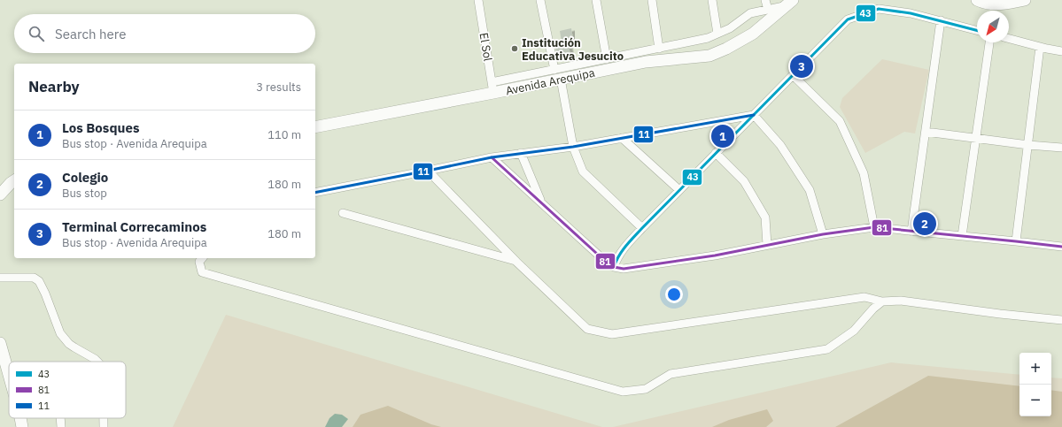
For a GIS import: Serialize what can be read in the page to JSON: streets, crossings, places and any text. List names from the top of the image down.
{
  "streets": {
    "street": ["El Sol", "Avenida Arequipa"]
  },
  "crossings": [
    ["El Sol", "Avenida Arequipa"]
  ],
  "places": ["Institución Educativa Jesucito"],
  "lines": ["transit line 43", "transit line 11", "transit line 81"],
  "legend": ["43", "81", "11"],
  "north": "bottom left",
  "page": {
    "search": "Search here",
    "pins": ["3", "1", "2"],
    "heading": ["Nearby", "3 results"],
    "list": [
      {
        "mark": "1",
        "name": "Los Bosques",
        "note": "Bus stop · Avenida Arequipa",
        "value": "110 m"
      },
      {
        "mark": "2",
        "name": "Colegio",
        "note": "Bus stop",
        "value": "180 m"
      },
      {
        "mark": "3",
        "name": "Terminal Correcaminos",
        "note": "Bus stop · Avenida Arequipa",
        "value": "180 m"
      }
    ],
    "map_buttons": ["+", "−"]
  }
}
